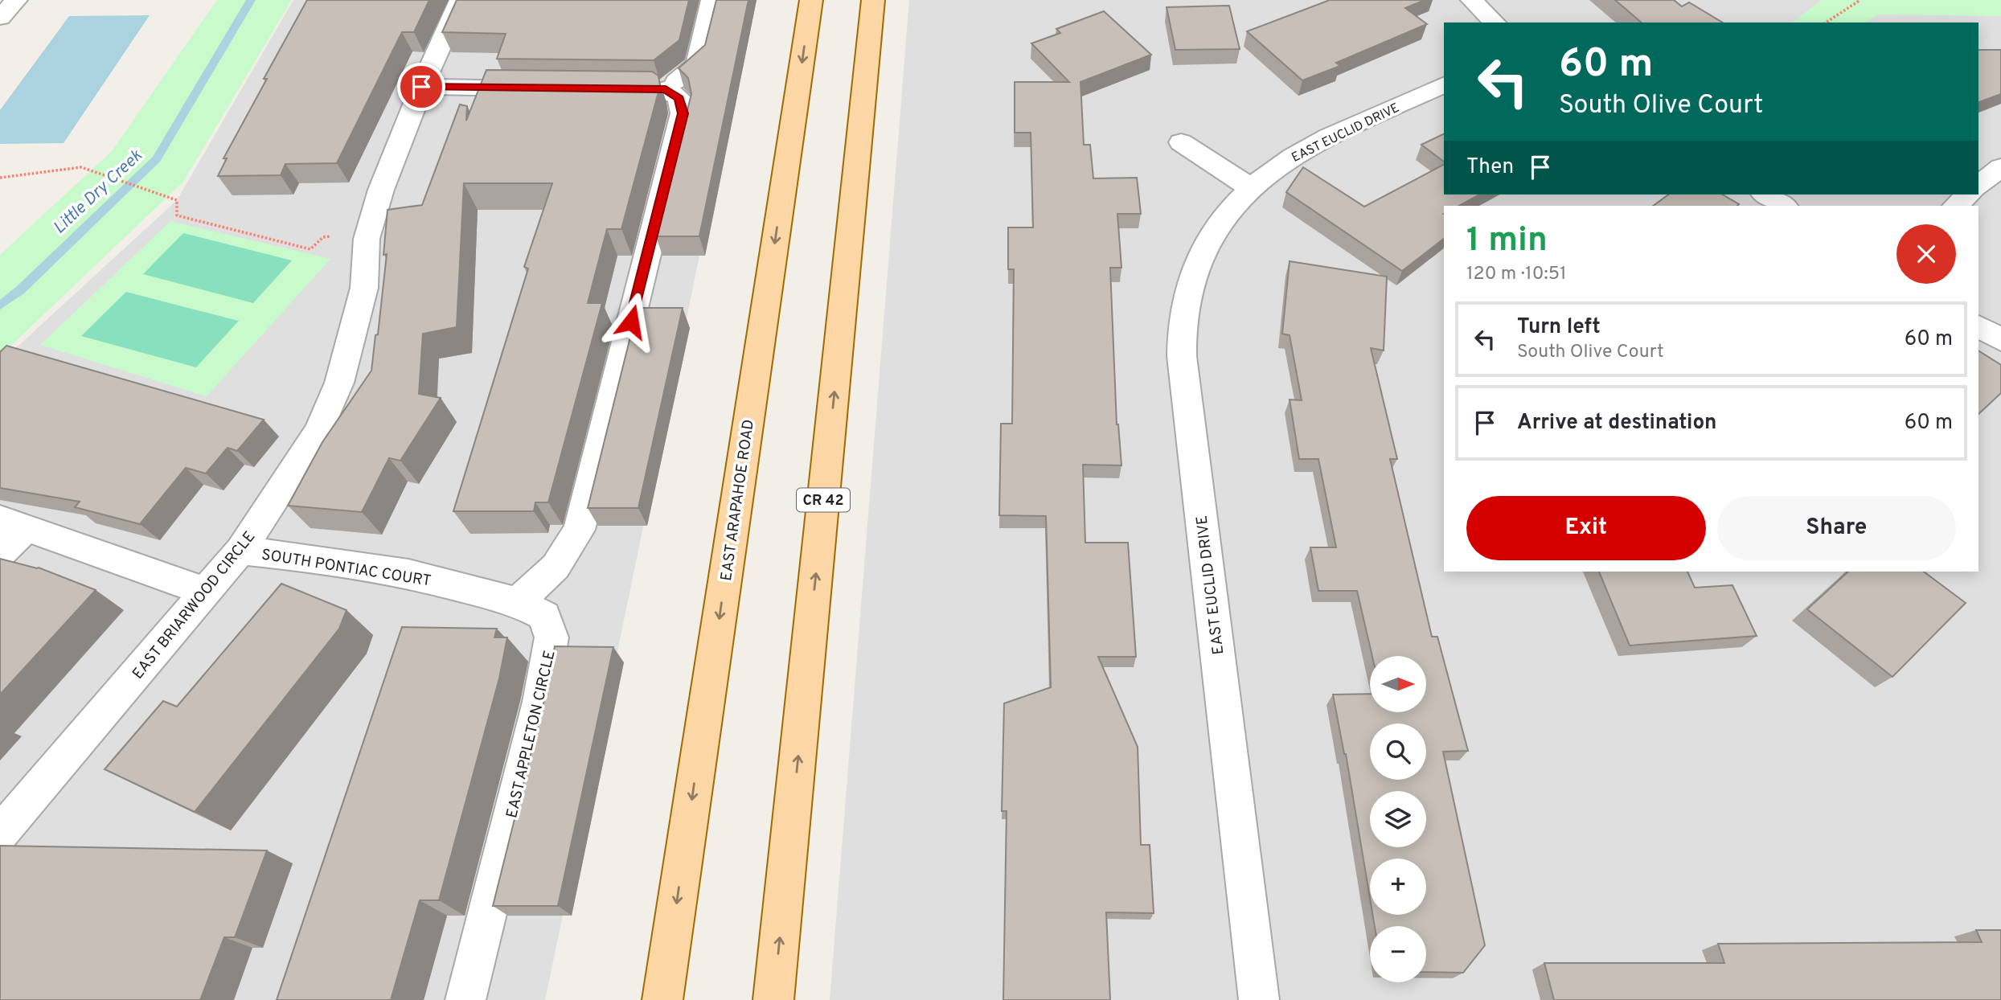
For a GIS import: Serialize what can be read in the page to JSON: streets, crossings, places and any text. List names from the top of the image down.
{
  "streets": {
    "main road": ["EAST ARAPAHOE ROAD", "CR 42"],
    "street": [
      "EAST EUCLID DRIVE",
      "SOUTH PONTIAC COURT",
      "EAST BRIARWOOD CIRCLE",
      "EAST APPLETON CIRCLE"
    ]
  },
  "crossings": [
    ["SOUTH PONTIAC COURT", "EAST BRIARWOOD CIRCLE"],
    ["SOUTH PONTIAC COURT", "EAST APPLETON CIRCLE"]
  ],
  "water": ["Little Dry Creek"],
  "north": "right",
  "page": {
    "turn": ["60 m", "South Olive Court"],
    "then": "Then",
    "heading": ["1 min", "120 m · 10:51"],
    "list": [
      {
        "name": "Turn left",
        "note": "South Olive Court",
        "value": "60 m"
      },
      {
        "name": "Arrive at destination",
        "value": "60 m"
      }
    ],
    "buttons": ["Exit", "Share"],
    "map_buttons": ["+", "−"]
  }
}
